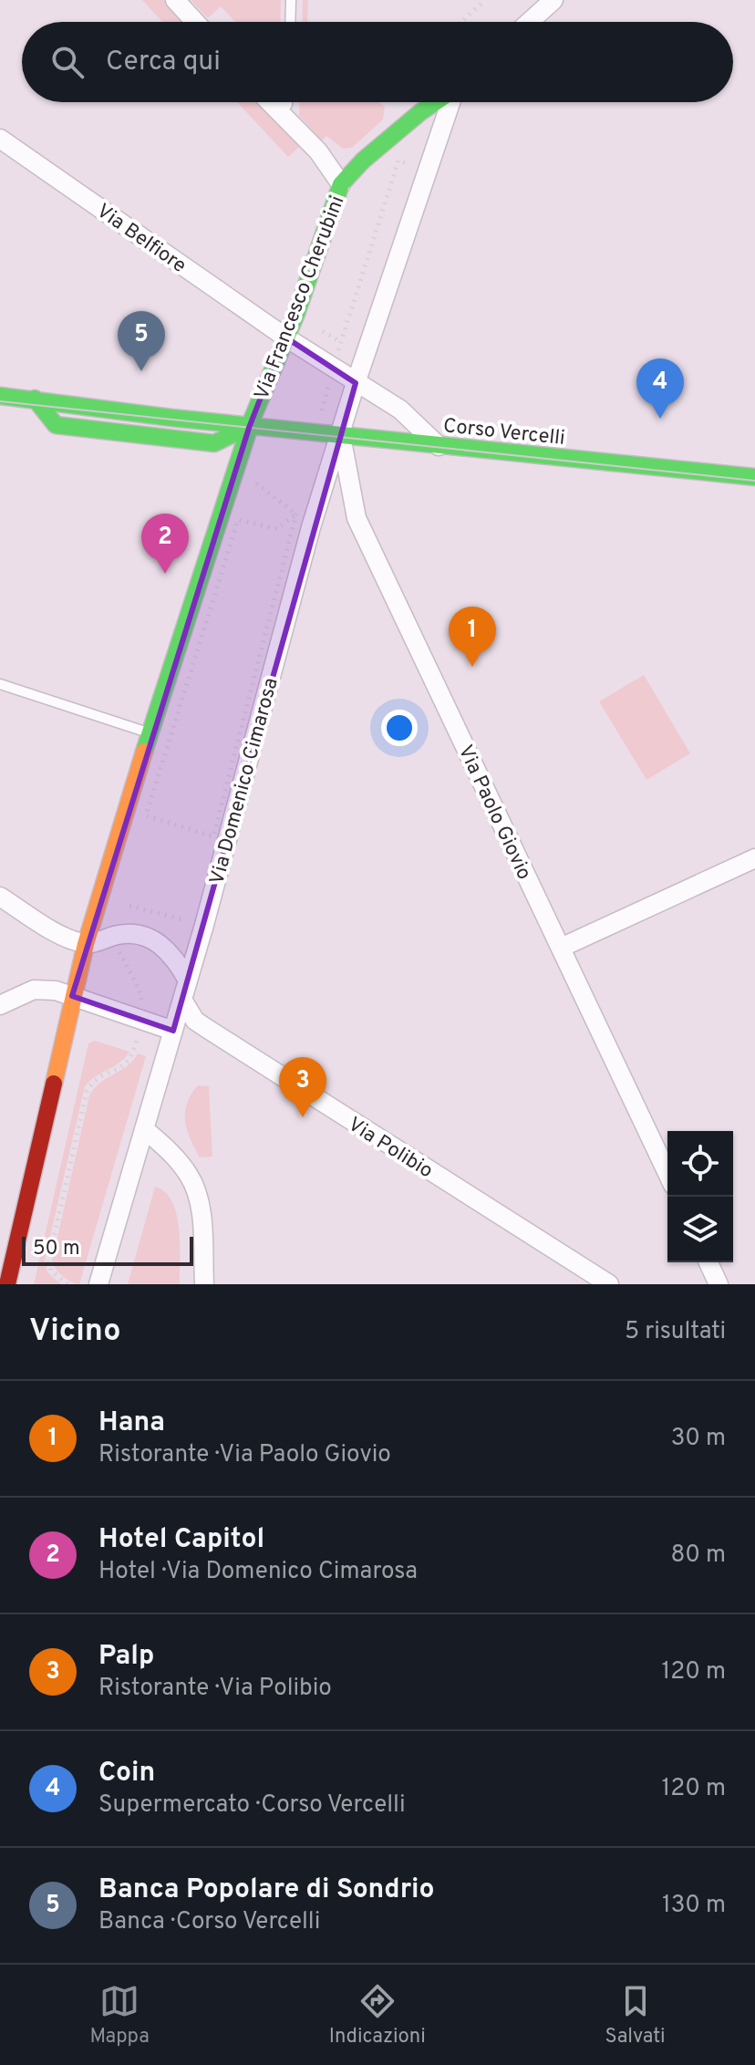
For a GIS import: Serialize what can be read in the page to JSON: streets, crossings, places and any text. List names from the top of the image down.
{
  "streets": {
    "street": [
      "Via Belfiore",
      "Via Francesco Cherubini",
      "Corso Vercelli",
      "Via Domenico Cimarosa",
      "Via Paolo Giovio",
      "Via Polibio"
    ]
  },
  "crossings": [
    ["Via Belfiore", "Via Francesco Cherubini"],
    ["Via Belfiore", "Corso Vercelli"],
    ["Via Francesco Cherubini", "Corso Vercelli"],
    ["Via Francesco Cherubini", "Via Domenico Cimarosa"],
    ["Via Francesco Cherubini", "Via Paolo Giovio"],
    ["Corso Vercelli", "Via Domenico Cimarosa"],
    ["Corso Vercelli", "Via Paolo Giovio"],
    ["Via Domenico Cimarosa", "Via Paolo Giovio"],
    ["Via Domenico Cimarosa", "Via Polibio"]
  ],
  "scale_bar": "50 m",
  "page": {
    "search": "Cerca qui",
    "pins": [
      "5",
      "4",
      "2",
      "1",
      "3"
    ],
    "scale": "50 m",
    "heading": ["Vicino", "5 risultati"],
    "list": [
      {
        "mark": "1",
        "name": "Hana",
        "note": "Ristorante · Via Paolo Giovio",
        "value": "30 m"
      },
      {
        "mark": "2",
        "name": "Hotel Capitol",
        "note": "Hotel · Via Domenico Cimarosa",
        "value": "80 m"
      },
      {
        "mark": "3",
        "name": "Palp",
        "note": "Ristorante · Via Polibio",
        "value": "120 m"
      },
      {
        "mark": "4",
        "name": "Coin",
        "note": "Supermercato · Corso Vercelli",
        "value": "120 m"
      },
      {
        "mark": "5",
        "name": "Banca Popolare di Sondrio",
        "note": "Banca · Corso Vercelli",
        "value": "130 m"
      }
    ],
    "nav": ["Mappa", "Indicazioni", "Salvati"]
  }
}
